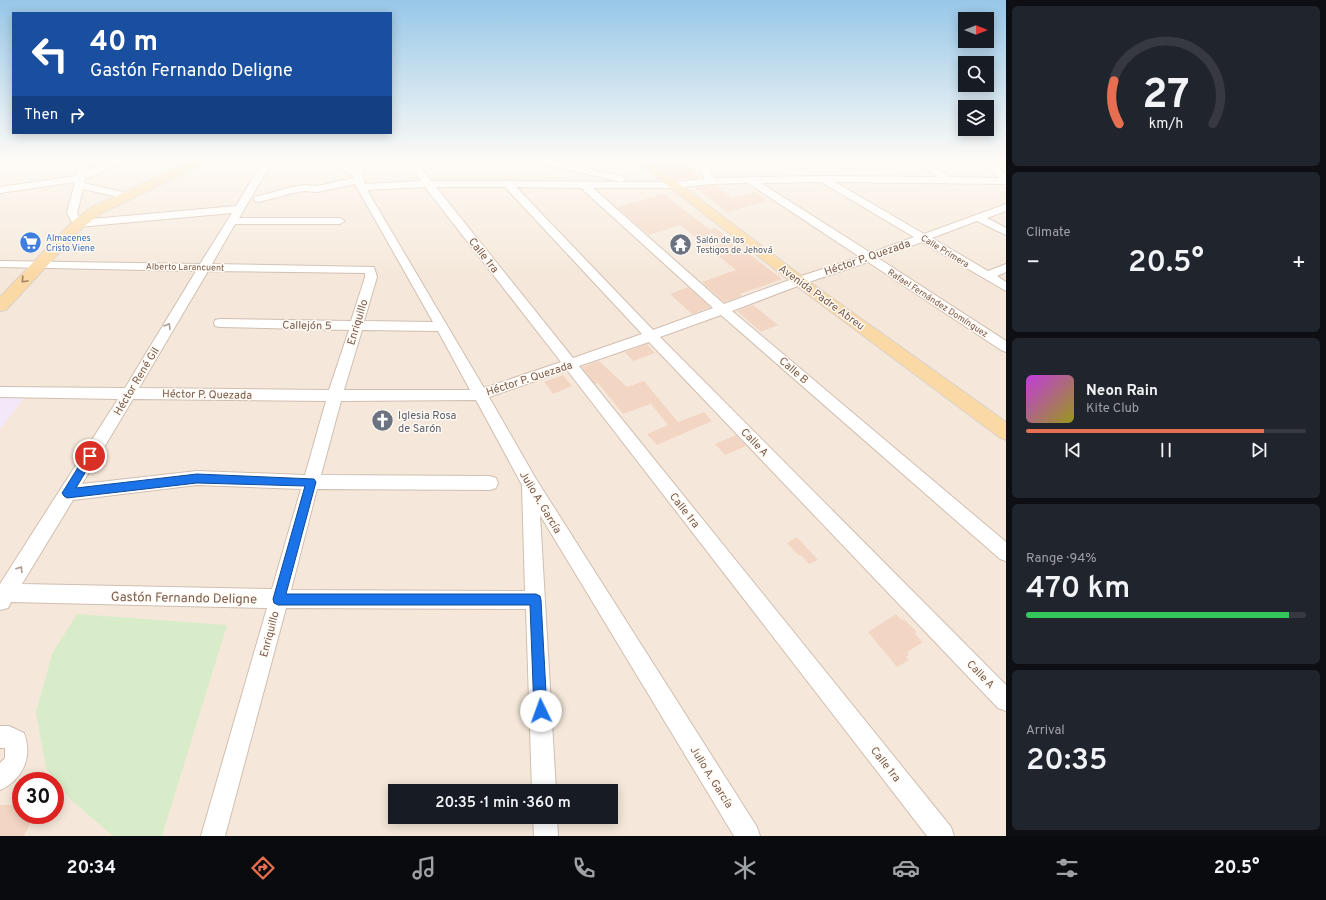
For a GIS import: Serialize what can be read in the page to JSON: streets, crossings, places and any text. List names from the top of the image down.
{
  "streets": {
    "main road": ["Avenida Padre Abreu"],
    "street": [
      "Calle Primera",
      "Calle 1ra",
      "Héctor P. Quezada",
      "Alberto Larancuent",
      "Rafael Fernández Domínguez",
      "Enriquillo",
      "Callejón 5",
      "Calle B",
      "Héctor René Gil",
      "Calle A",
      "Julio A. García",
      "Gastón Fernando Deligne"
    ]
  },
  "crossings": [
    ["Calle Primera", "Héctor P. Quezada"],
    ["Calle 1ra", "Héctor P. Quezada"],
    ["Héctor P. Quezada", "Avenida Padre Abreu"],
    ["Héctor P. Quezada", "Rafael Fernández Domínguez"],
    ["Héctor P. Quezada", "Enriquillo"],
    ["Héctor P. Quezada", "Calle B"],
    ["Héctor P. Quezada", "Héctor René Gil"],
    ["Héctor P. Quezada", "Calle A"],
    ["Héctor P. Quezada", "Julio A. García"],
    ["Alberto Larancuent", "Enriquillo"],
    ["Alberto Larancuent", "Héctor René Gil"],
    ["Enriquillo", "Callejón 5"],
    ["Enriquillo", "Gastón Fernando Deligne"],
    ["Callejón 5", "Julio A. García"],
    ["Héctor René Gil", "Gastón Fernando Deligne"]
  ],
  "one_way": ["Héctor René Gil"],
  "places": {
    "supermarket": ["Almacenes Cristo Viene"],
    "temple": ["Salón de los Testigos de Jehová"],
    "church": ["Iglesia Rosa de Sarón"]
  },
  "north": "right",
  "page": {
    "turn": ["40 m", "Gastón Fernando Deligne"],
    "then": "Then",
    "tile": [
      "Climate",
      ["Range · 94%", "470 km"],
      ["Arrival", "20:35"]
    ],
    "heat": ["−", "20.5°", "+"],
    "song": ["Neon Rain", "Kite Club"],
    "limit": "30",
    "trip": "20:35 · 1 min · 360 m",
    "tabs": ["20:34", "20.5°"],
    "gauge": ["27", "km/h"]
  }
}
